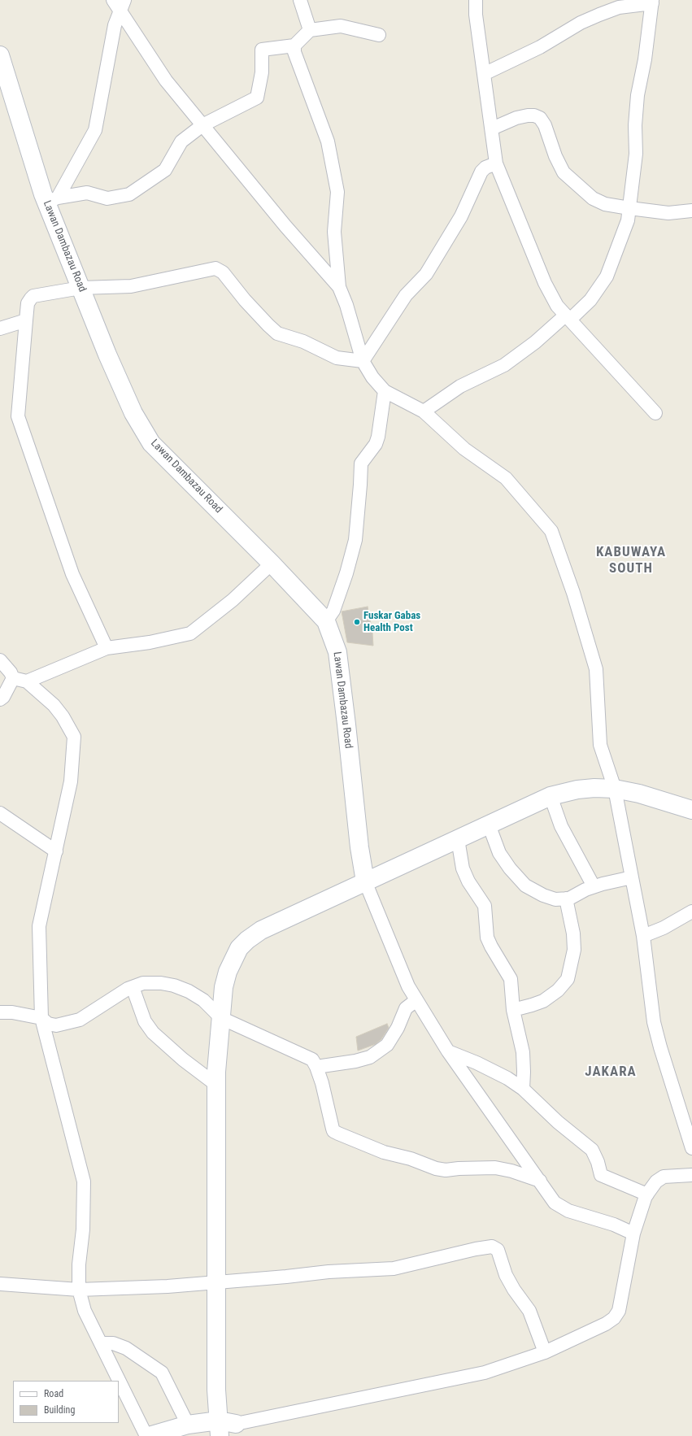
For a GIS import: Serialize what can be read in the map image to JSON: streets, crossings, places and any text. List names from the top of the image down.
{
  "streets": {
    "main road": ["Lawan Dambazau Road"]
  },
  "districts": ["KABUWAYA SOUTH", "JAKARA"],
  "places": ["Fuskar Gabas Health Post"],
  "legend": ["Road", "Building"]
}
